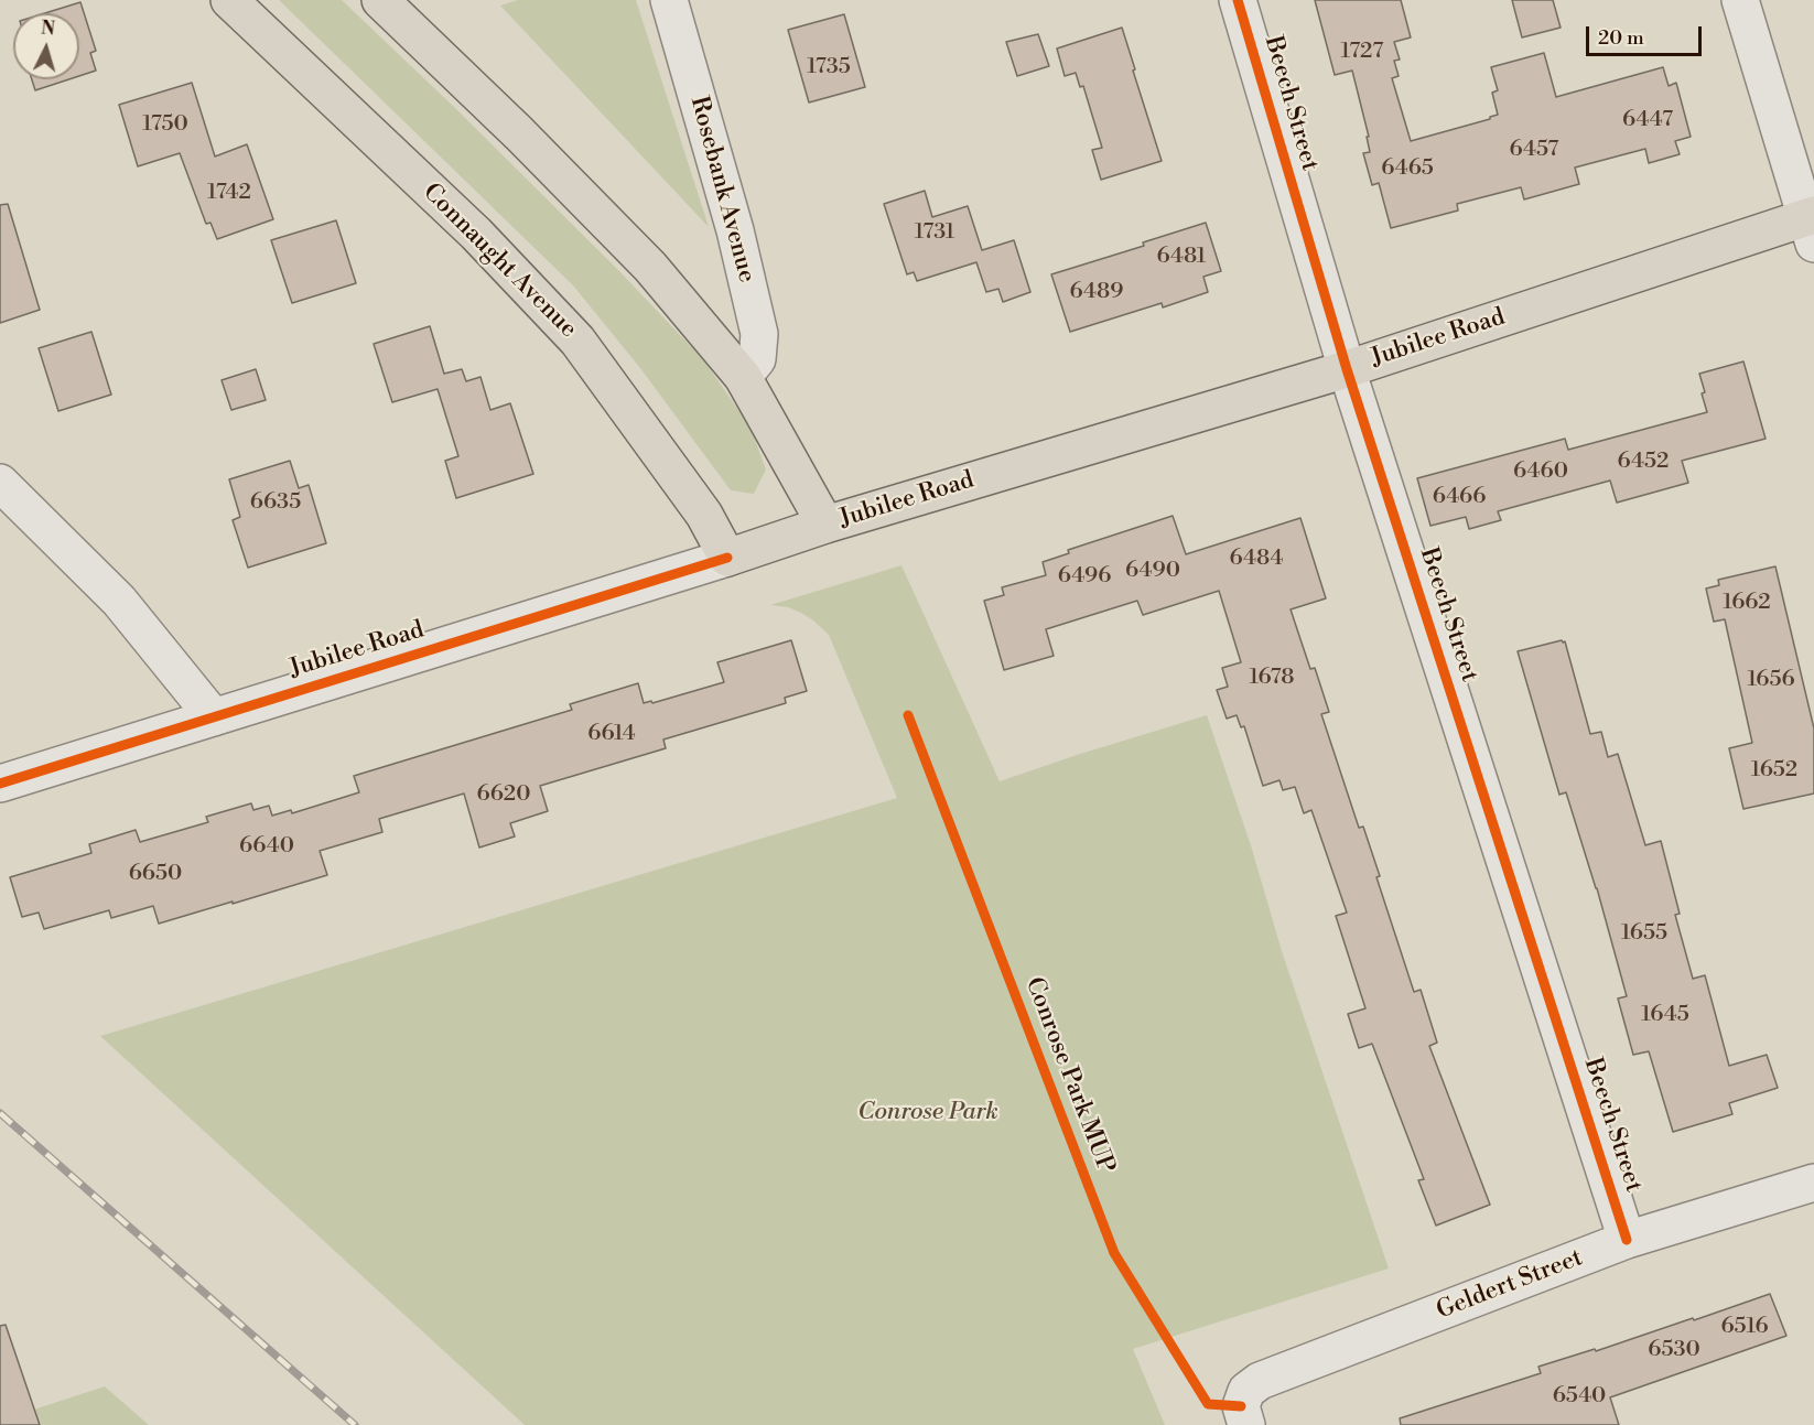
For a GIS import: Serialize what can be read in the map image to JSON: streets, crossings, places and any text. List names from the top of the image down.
{
  "streets": {
    "main road": ["Connaught Avenue", "Jubilee Road"],
    "street": ["Beech Street", "Rosebank Avenue", "Geldert Street"],
    "cycle path": ["Conrose Park MUP"]
  },
  "crossings": [
    ["Beech Street", "Jubilee Road"],
    ["Beech Street", "Geldert Street"],
    ["Connaught Avenue", "Jubilee Road"]
  ],
  "parks": ["Conrose Park"],
  "house_numbers": [
    "1727",
    "1735",
    "6447",
    "1750",
    "6457",
    "6465",
    "1742",
    "1731",
    "6481",
    "6489",
    "6452",
    "6460",
    "6466",
    "6635",
    "6484",
    "6490",
    "6496",
    "1662",
    "1678",
    "1656",
    "6614",
    "1652",
    "6620",
    "6640",
    "6650",
    "1655",
    "1645",
    "6516",
    "6530",
    "6540"
  ],
  "scale_bar": "20 m",
  "north": "top"
}
